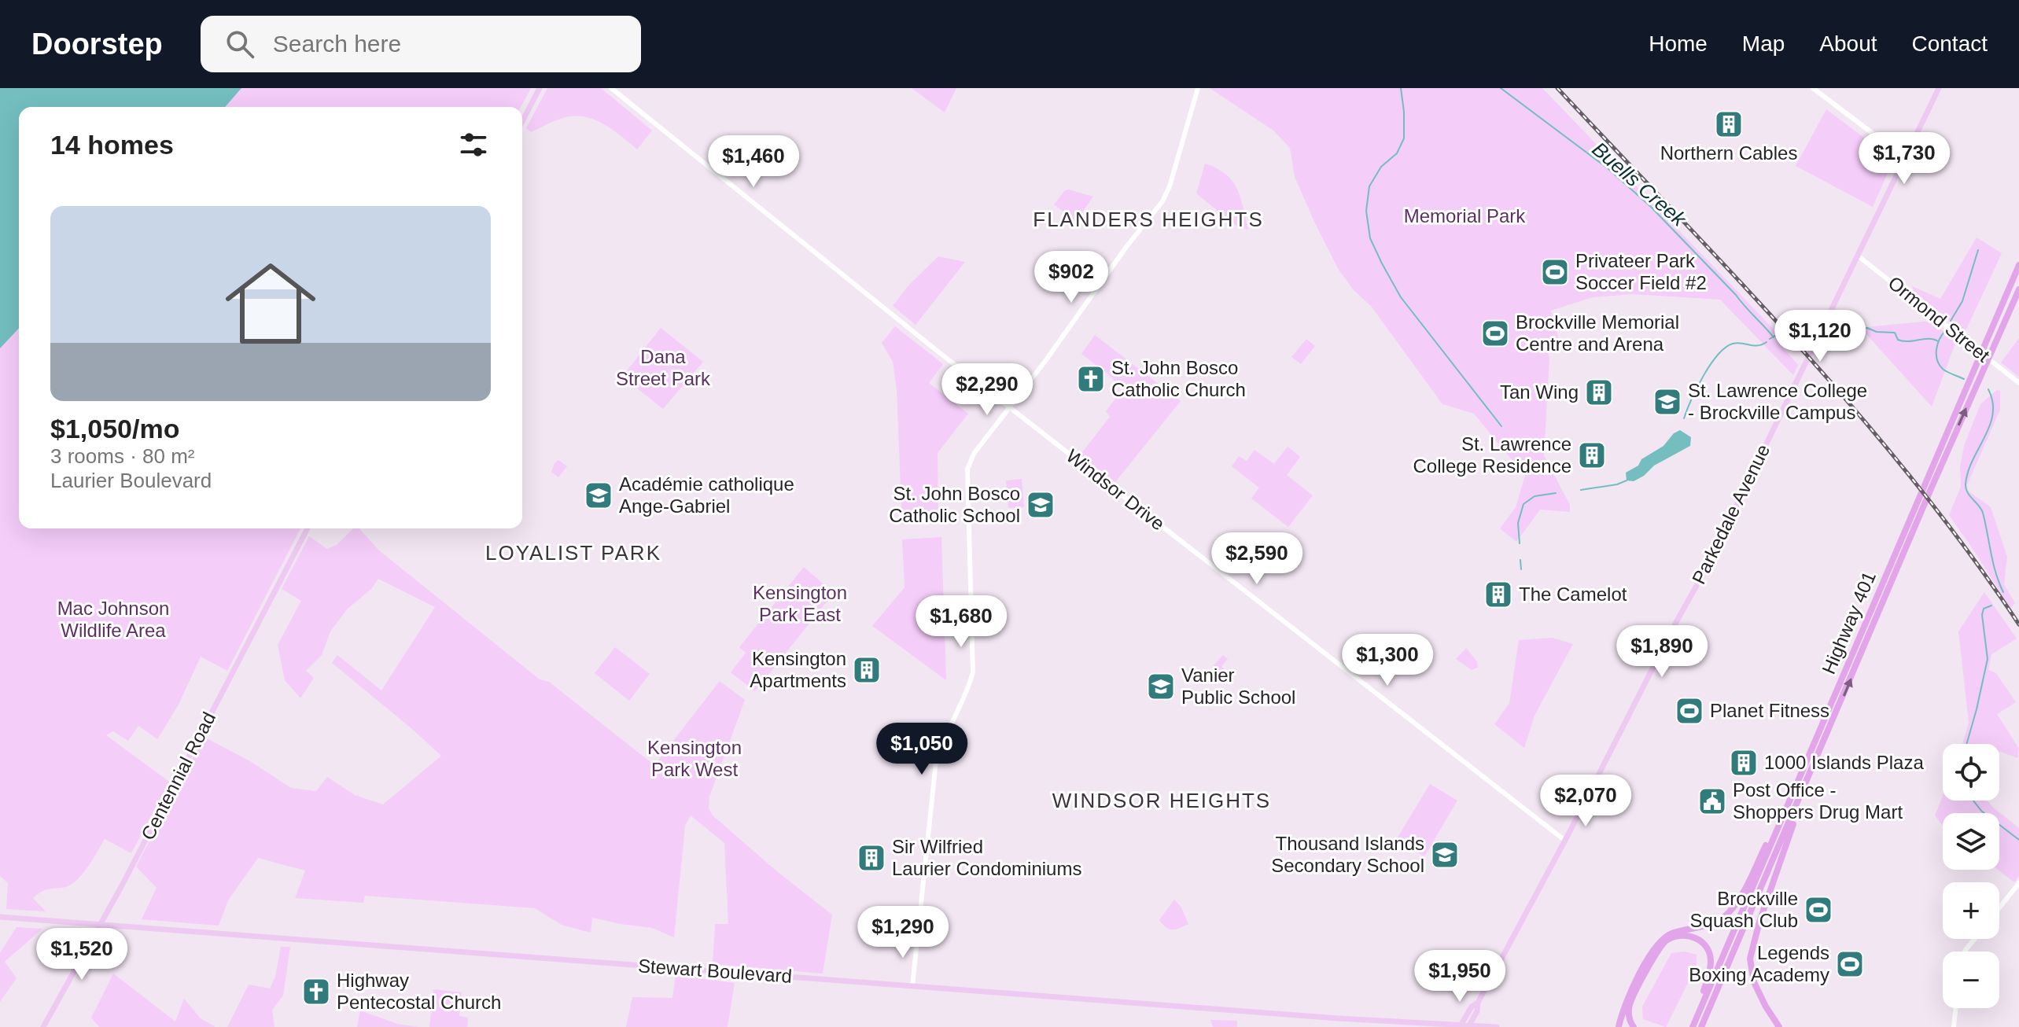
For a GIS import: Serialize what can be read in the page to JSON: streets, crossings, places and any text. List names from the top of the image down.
{
  "streets": {
    "highway": ["Highway 401"],
    "main road": ["Parkedale Avenue", "Centennial Road", "Stewart Boulevard"],
    "street": ["Ormond Street", "Windsor Drive"]
  },
  "crossings": [
    ["Ormond Street", "Parkedale Avenue"],
    ["Windsor Drive", "Parkedale Avenue"],
    ["Parkedale Avenue", "Stewart Boulevard"],
    ["Centennial Road", "Stewart Boulevard"]
  ],
  "districts": ["FLANDERS HEIGHTS", "LOYALIST PARK", "WINDSOR HEIGHTS"],
  "water": ["Buells Creek"],
  "parks": [
    "Memorial Park",
    "Dana Street Park",
    "Kensington Park East",
    "Mac Johnson Wildlife Area",
    "Kensington Park West"
  ],
  "places": {
    "building": [
      "Northern Cables",
      "Tan Wing",
      "St. Lawrence College Residence",
      "The Camelot",
      "Kensington Apartments",
      "1000 Islands Plaza",
      "Sir Wilfried Laurier Condominiums"
    ],
    "sports": [
      "Privateer Park Soccer Field #2",
      "Brockville Memorial Centre and Arena",
      "Planet Fitness",
      "Brockville Squash Club",
      "Legends Boxing Academy"
    ],
    "church": ["St. John Bosco Catholic Church", "Highway Pentecostal Church"],
    "school or university": [
      "St. Lawrence College - Brockville Campus",
      "Académie catholique Ange-Gabriel",
      "St. John Bosco Catholic School",
      "Vanier Public School",
      "Thousand Islands Secondary School"
    ],
    "public building": ["Post Office - Shoppers Drug Mart"]
  },
  "page": {
    "header": "Doorstep",
    "search": "Search here",
    "nav": [
      "Home",
      "Map",
      "About",
      "Contact"
    ],
    "heading": "14 homes",
    "price": [
      "$1,730",
      "$1,460",
      "$902",
      "$1,120",
      "$2,290",
      "$2,590",
      "$1,680",
      "$1,890",
      "$1,300",
      "$1,050",
      "$2,070",
      "$1,290",
      "$1,520",
      "$1,950"
    ],
    "list": [
      {
        "name": "$1,050/mo",
        "note": "3 rooms · 80 m² · Laurier Boulevard"
      }
    ],
    "map_buttons": ["+", "−"]
  }
}
